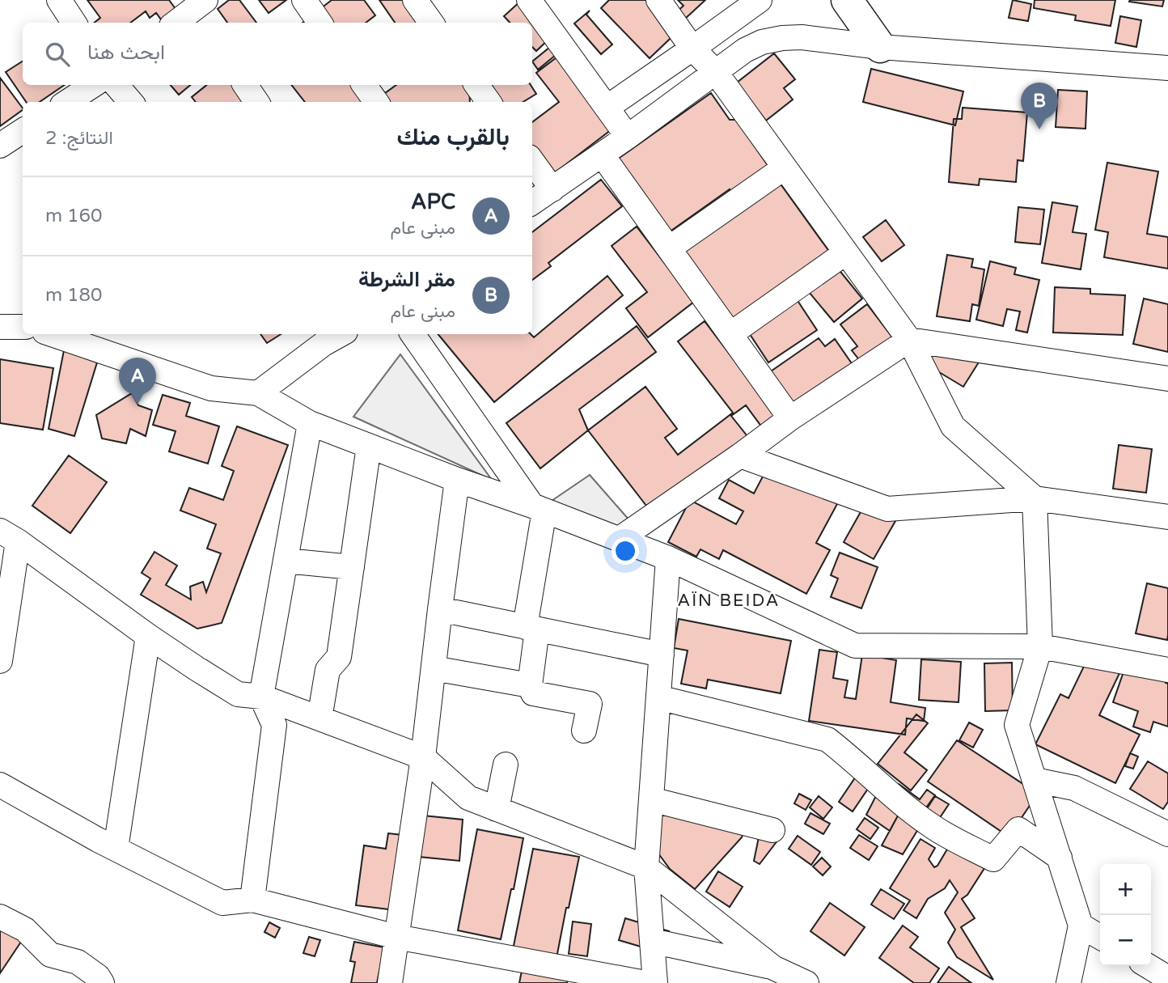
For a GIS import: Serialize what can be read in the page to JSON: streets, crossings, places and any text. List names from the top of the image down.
{
  "districts": ["AÏN BEIDA"],
  "page": {
    "search": "ابحث هنا",
    "pins": ["B", "A"],
    "heading": ["بالقرب منك", "النتائج: 2"],
    "list": [
      {
        "mark": "A",
        "name": "APC",
        "note": "مبنى عام",
        "value": "160 m"
      },
      {
        "mark": "B",
        "name": "مقر الشرطة",
        "note": "مبنى عام",
        "value": "180 m"
      }
    ],
    "map_buttons": ["+", "−"]
  }
}
